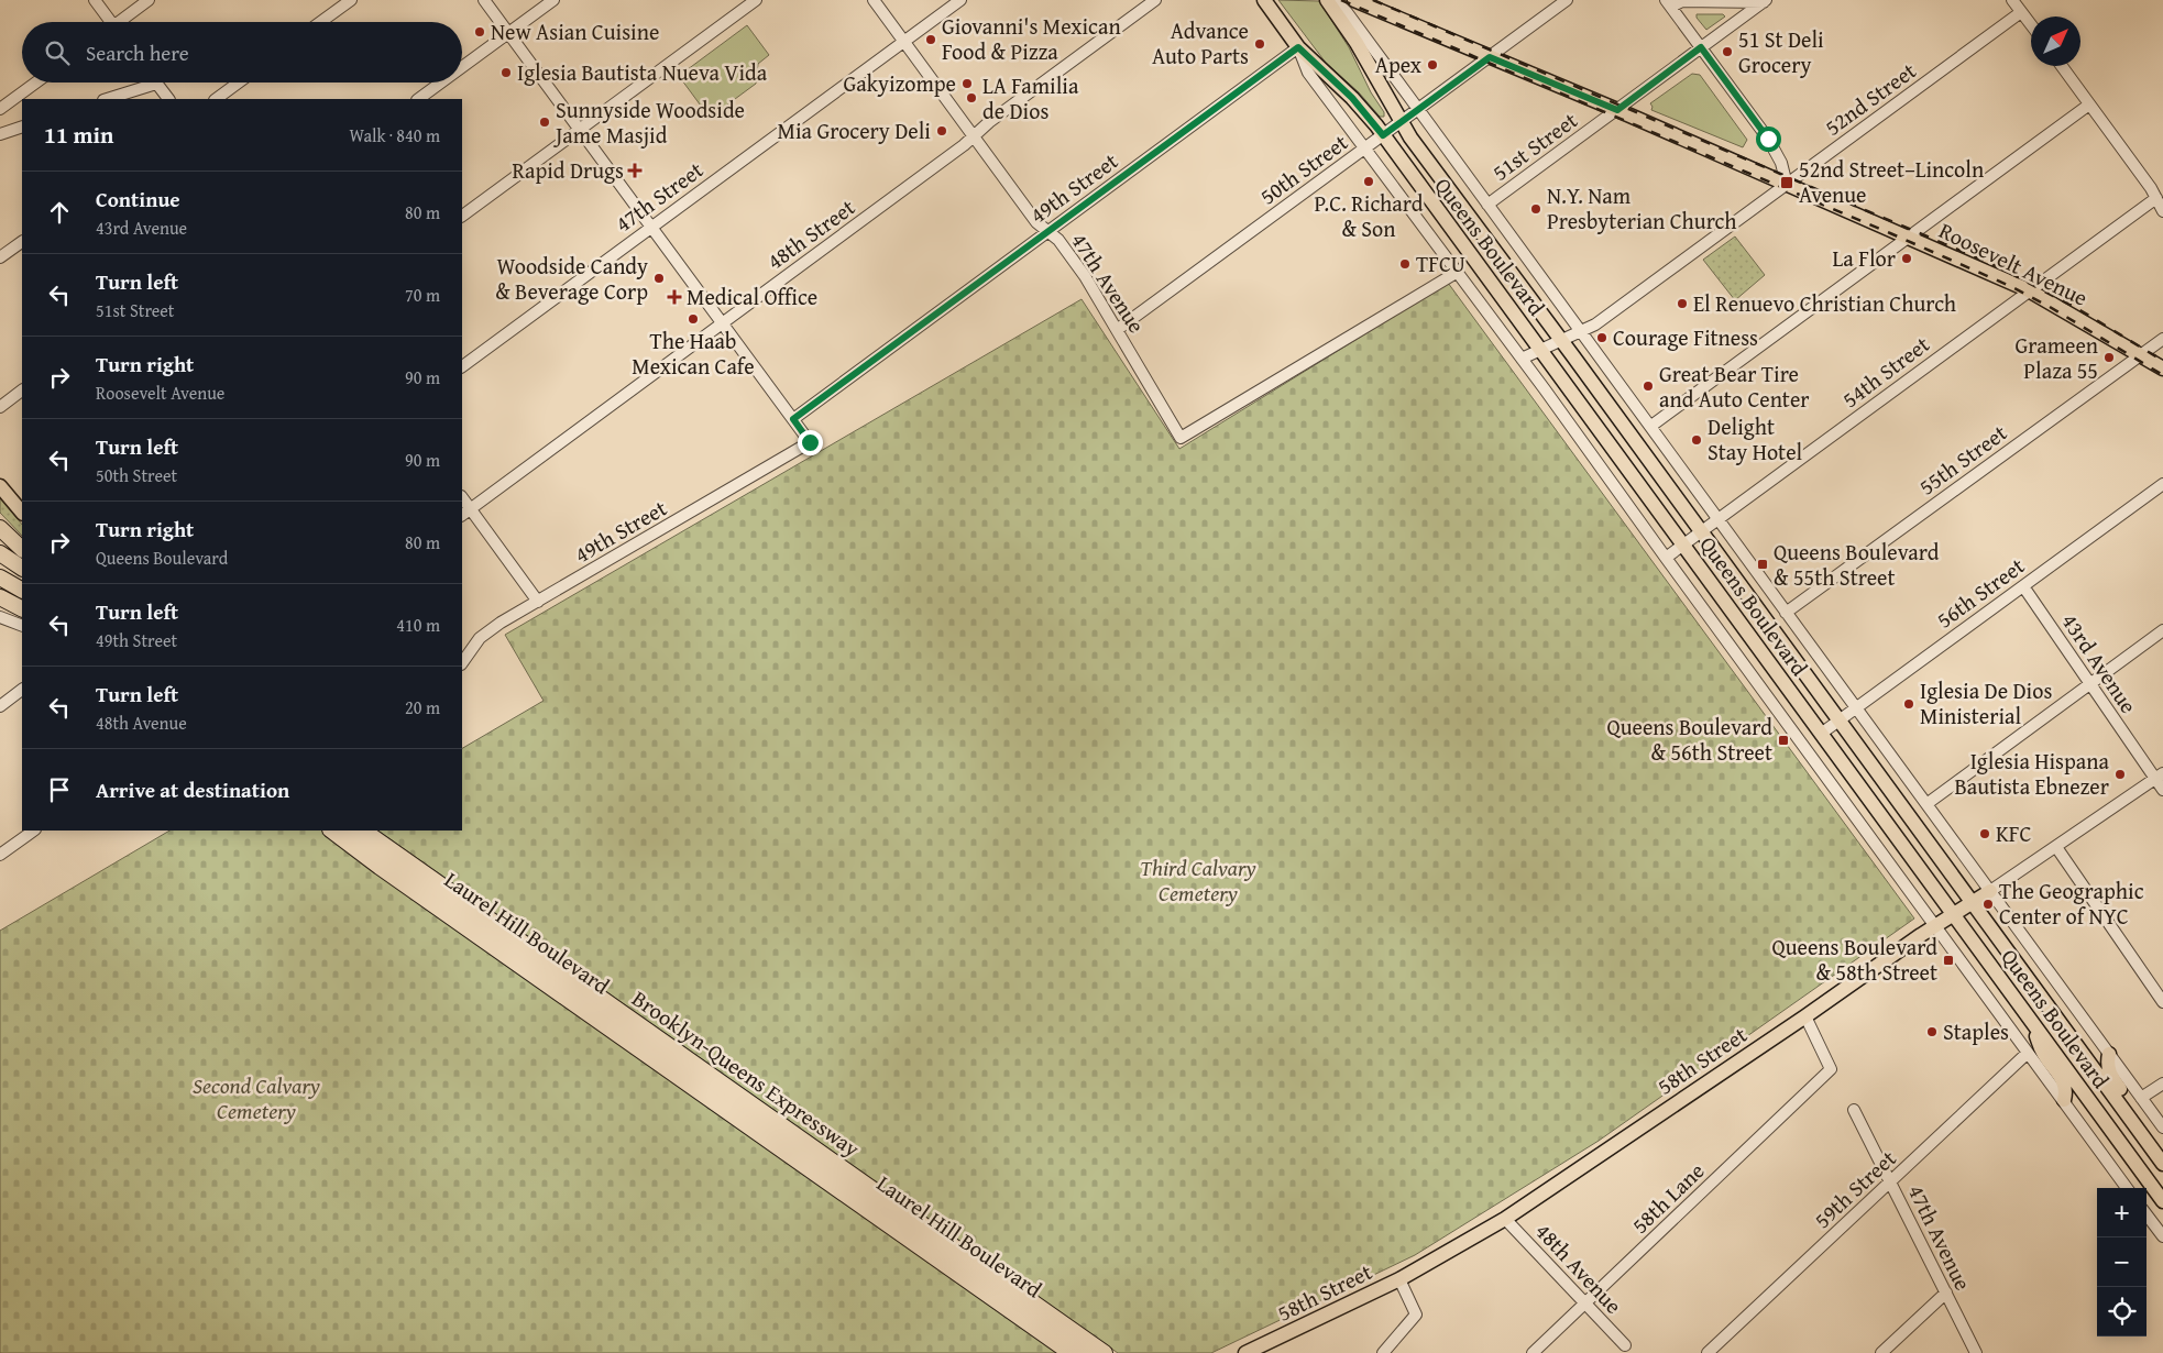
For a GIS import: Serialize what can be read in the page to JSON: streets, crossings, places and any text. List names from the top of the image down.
{
  "streets": {
    "highway": ["Brooklyn-Queens Expressway"],
    "main road": [
      "Queens Boulevard",
      "Roosevelt Avenue",
      "Laurel Hill Boulevard",
      "58th Street"
    ],
    "street": [
      "52nd Street",
      "51st Street",
      "50th Street",
      "49th Street",
      "47th Street",
      "48th Street",
      "47th Avenue",
      "54th Street",
      "55th Street",
      "56th Street",
      "43rd Avenue",
      "59th Street",
      "58th Lane",
      "48th Avenue"
    ]
  },
  "crossings": [
    ["52nd Street", "Queens Boulevard"],
    ["52nd Street", "Roosevelt Avenue"],
    ["51st Street", "Queens Boulevard"],
    ["51st Street", "Roosevelt Avenue"],
    ["50th Street", "Queens Boulevard"],
    ["50th Street", "Roosevelt Avenue"],
    ["50th Street", "47th Avenue"],
    ["49th Street", "Queens Boulevard"],
    ["49th Street", "47th Avenue"],
    ["47th Street", "47th Avenue"],
    ["48th Street", "47th Avenue"],
    ["Queens Boulevard", "Roosevelt Avenue"],
    ["Queens Boulevard", "47th Avenue"],
    ["Queens Boulevard", "54th Street"],
    ["Queens Boulevard", "55th Street"],
    ["Queens Boulevard", "56th Street"],
    ["Queens Boulevard", "58th Street"],
    ["Queens Boulevard", "59th Street"],
    ["Roosevelt Avenue", "54th Street"],
    ["Roosevelt Avenue", "55th Street"],
    ["47th Avenue", "59th Street"],
    ["56th Street", "43rd Avenue"],
    ["43rd Avenue", "58th Street"],
    ["58th Street", "58th Lane"],
    ["58th Street", "48th Avenue"],
    ["58th Lane", "48th Avenue"]
  ],
  "parks": ["Third Calvary Cemetery", "Second Calvary Cemetery"],
  "places": {
    "other": [
      "New Asian Cuisine",
      "Giovanni's Mexican Food & Pizza",
      "Advance Auto Parts",
      "51 St Deli Grocery",
      "Apex",
      "Iglesia Bautista Nueva Vida",
      "Gakyizompe",
      "LA Familia de Dios",
      "Sunnyside Woodside Jame Masjid",
      "Mia Grocery Deli",
      "P.C. Richard & Son",
      "N.Y. Nam Presbyterian Church",
      "La Flor",
      "TFCU",
      "Woodside Candy & Beverage Corp",
      "El Renuevo Christian Church",
      "The Haab Mexican Cafe",
      "Courage Fitness",
      "Grameen Plaza 55",
      "Great Bear Tire and Auto Center",
      "Delight Stay Hotel",
      "Iglesia De Dios Ministerial",
      "Iglesia Hispana Bautista Ebnezer",
      "KFC",
      "The Geographic Center of NYC",
      "Staples"
    ],
    "health": ["Rapid Drugs", "Medical Office"],
    "transit": [
      "52nd Street–Lincoln Avenue",
      "Queens Boulevard & 55th Street",
      "Queens Boulevard & 56th Street",
      "Queens Boulevard & 58th Street"
    ]
  },
  "north": "top right",
  "page": {
    "search": "Search here",
    "heading": ["11 min", "Walk · 840 m"],
    "list": [
      ["Continue", "43rd Avenue", "80 m"],
      ["Turn left", "51st Street", "70 m"],
      ["Turn right", "Roosevelt Avenue", "90 m"],
      ["Turn left", "50th Street", "90 m"],
      ["Turn right", "Queens Boulevard", "80 m"],
      ["Turn left", "49th Street", "410 m"],
      ["Turn left", "48th Avenue", "20 m"],
      "Arrive at destination"
    ],
    "map_buttons": ["+", "−"]
  }
}
